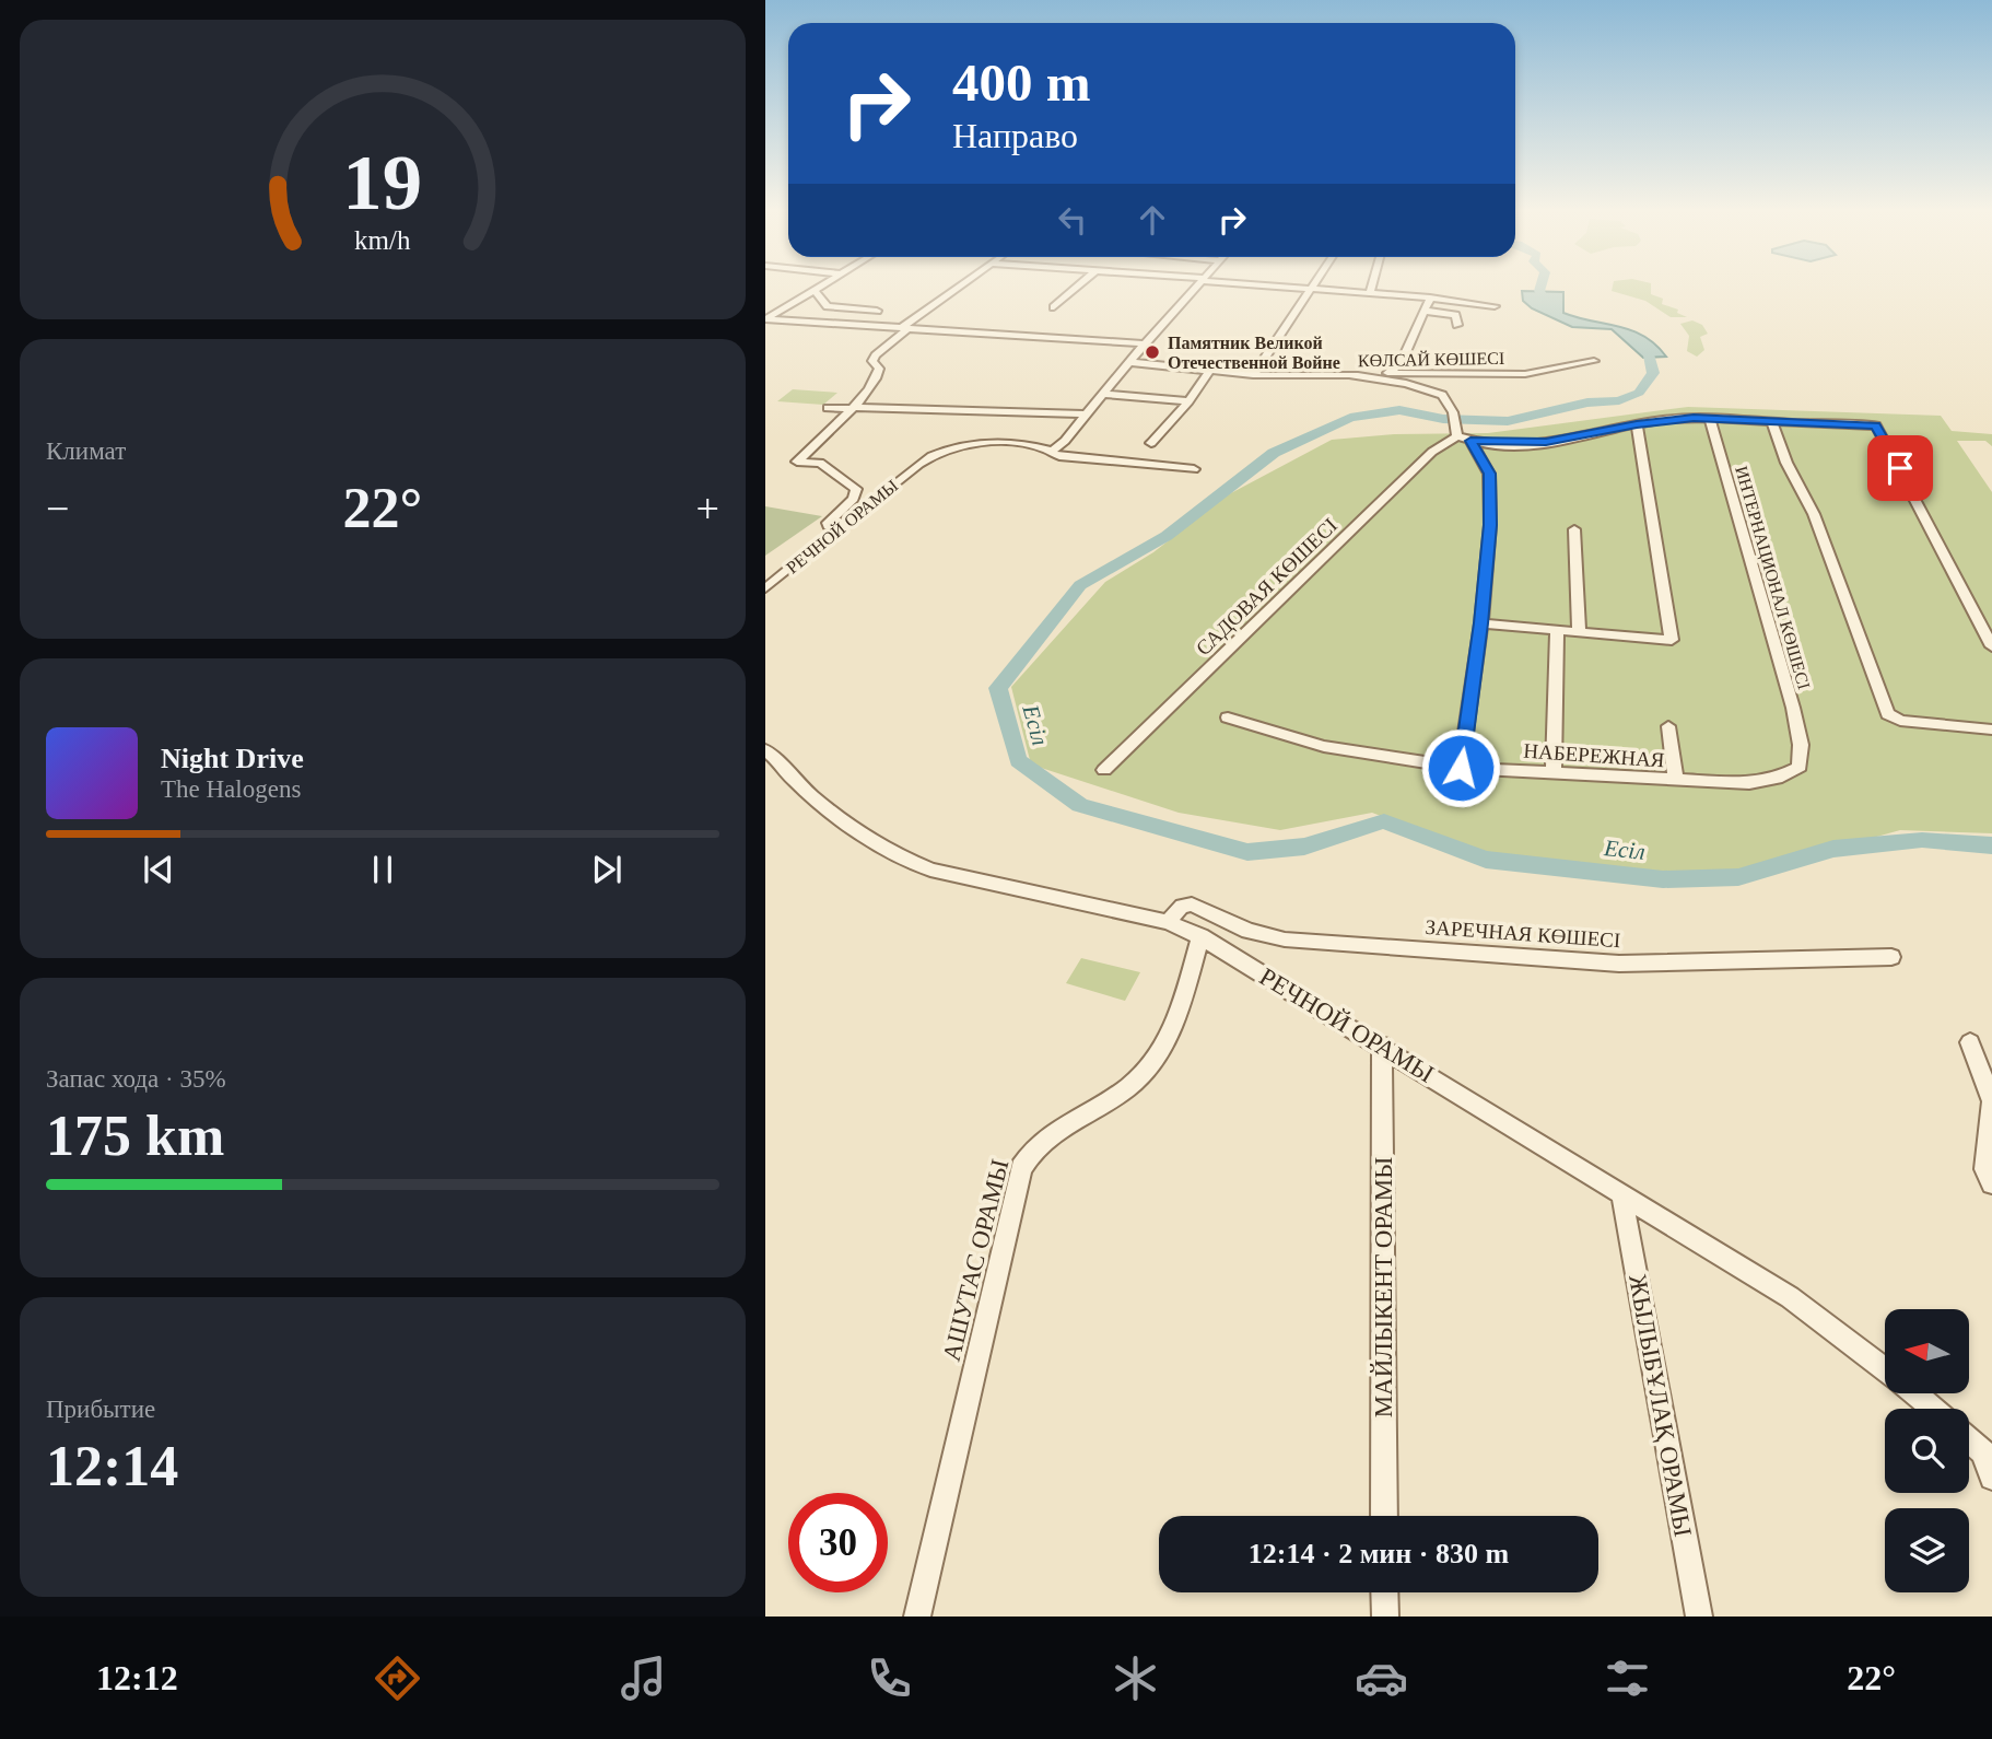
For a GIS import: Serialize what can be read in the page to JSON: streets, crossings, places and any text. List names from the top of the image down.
{
  "streets": {
    "street": [
      "КӨЛСАЙ КӨШЕСІ",
      "РЕЧНОЙ ОРАМЫ",
      "ИНТЕРНАЦИОНАЛ КӨШЕСІ",
      "САДОВАЯ КӨШЕСІ",
      "НАБЕРЕЖНАЯ",
      "ЗАРЕЧНАЯ КӨШЕСІ",
      "АШУТАС ОРАМЫ",
      "МАЙЛЫКЕНТ ОРАМЫ",
      "ЖЫЛЫБҰЛАҚ ОРАМЫ"
    ]
  },
  "crossings": [
    ["РЕЧНОЙ ОРАМЫ", "ЗАРЕЧНАЯ КӨШЕСІ"],
    ["РЕЧНОЙ ОРАМЫ", "АШУТАС ОРАМЫ"],
    ["РЕЧНОЙ ОРАМЫ", "МАЙЛЫКЕНТ ОРАМЫ"],
    ["РЕЧНОЙ ОРАМЫ", "ЖЫЛЫБҰЛАҚ ОРАМЫ"],
    ["ИНТЕРНАЦИОНАЛ КӨШЕСІ", "НАБЕРЕЖНАЯ"]
  ],
  "water": ["Есіл"],
  "places": ["Памятник Великой Отечественной Войне"],
  "north": "left",
  "page": {
    "turn": ["400 m", "Направо"],
    "tile": [
      "Климат",
      ["Запас хода · 35%", "175 km"],
      ["Прибытие", "12:14"]
    ],
    "heat": ["−", "22°", "+"],
    "song": ["Night Drive", "The Halogens"],
    "limit": "30",
    "trip": "12:14 · 2 мин · 830 m",
    "tabs": ["12:12", "22°"],
    "gauge": ["19", "km/h"]
  }
}
